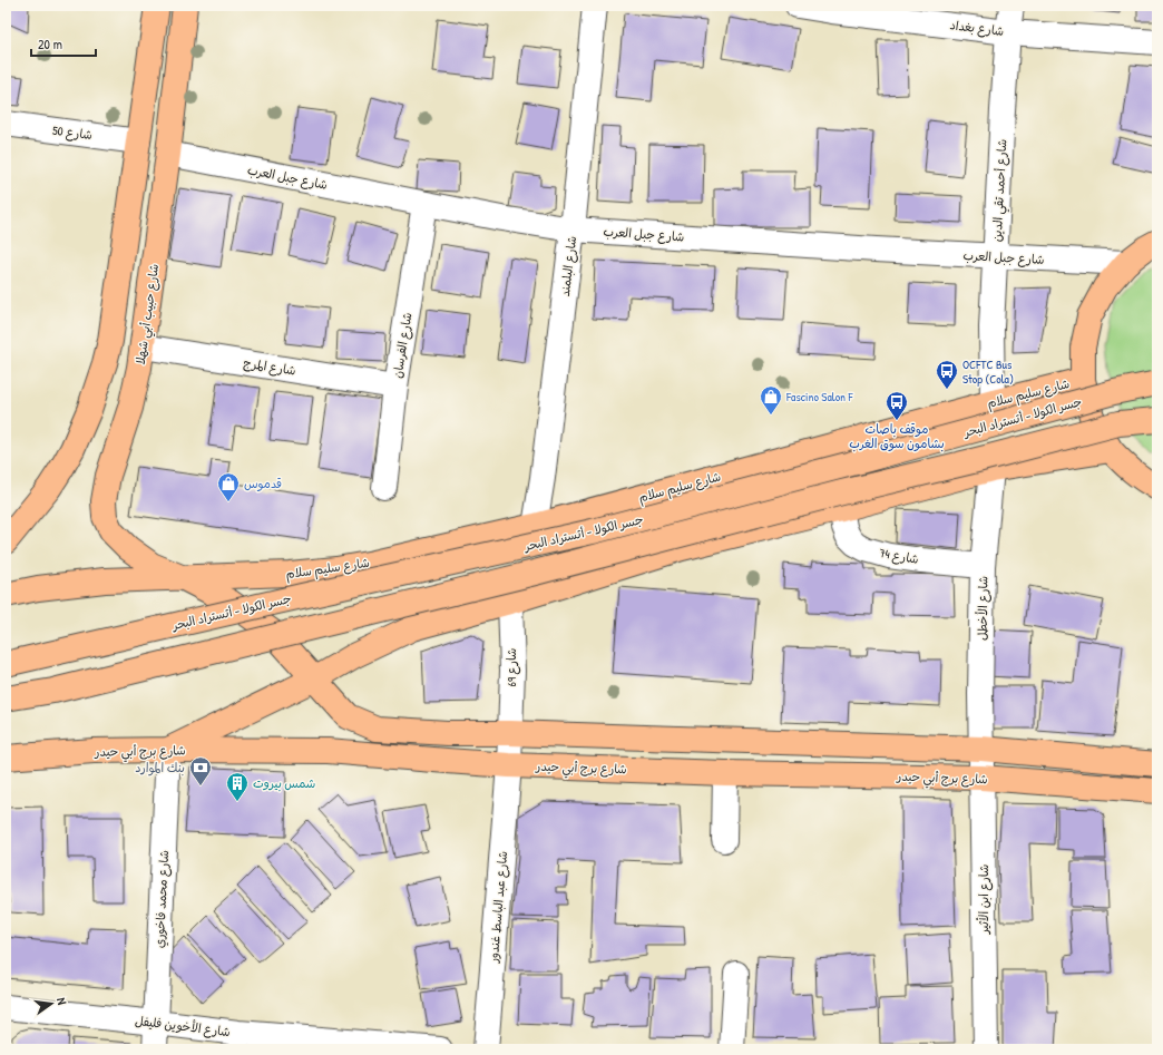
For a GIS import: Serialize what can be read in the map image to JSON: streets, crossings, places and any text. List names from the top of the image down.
{
  "streets": {
    "main road": [
      "شارع حبيب أبي شهلا",
      "شارع سليم سلام",
      "جسر الكولا - أتستراد البحر",
      "شارع برج أبي حيدر"
    ],
    "street": [
      "شارع بغداد",
      "شارع 50",
      "شارع جبل العرب",
      "شارع أحمد تقي الدين",
      "شارع البلمند",
      "شارع الفرسان",
      "شارع المرج",
      "شارع 74",
      "شارع الأخطل",
      "شارع 69",
      "شارع محمد فاخوري",
      "شارع ابن الأثير",
      "شارع عبد الباسط غندور",
      "شارع الأخوين فليفل"
    ]
  },
  "crossings": [
    ["شارع بغداد", "شارع أحمد تقي الدين"],
    ["شارع جبل العرب", "شارع أحمد تقي الدين"],
    ["شارع جبل العرب", "شارع البلمند"],
    ["شارع جبل العرب", "شارع حبيب أبي شهلا"],
    ["شارع جبل العرب", "شارع الفرسان"],
    ["شارع أحمد تقي الدين", "شارع سليم سلام"],
    ["شارع البلمند", "شارع سليم سلام"],
    ["شارع حبيب أبي شهلا", "شارع المرج"],
    ["شارع حبيب أبي شهلا", "شارع سليم سلام"],
    ["شارع الفرسان", "شارع المرج"],
    ["شارع 74", "شارع الأخطل"],
    ["شارع الأخطل", "شارع ابن الأثير"],
    ["شارع 69", "شارع برج أبي حيدر"],
    ["شارع 69", "شارع عبد الباسط غندور"],
    ["شارع برج أبي حيدر", "شارع محمد فاخوري"],
    ["شارع برج أبي حيدر", "شارع ابن الأثير"],
    ["شارع برج أبي حيدر", "شارع عبد الباسط غندور"],
    ["شارع محمد فاخوري", "شارع الأخوين فليفل"]
  ],
  "places": {
    "bus stop": ["OCFTC Bus Stop (Cola)", "موقف باصات بشامون سوق الغرب"],
    "shop": ["Fascino Salon F", "قدموس"],
    "bank": ["بنك الموارد"],
    "building": ["شمس بيروت"]
  },
  "scale_bar": "20 m",
  "north": "right"
}
